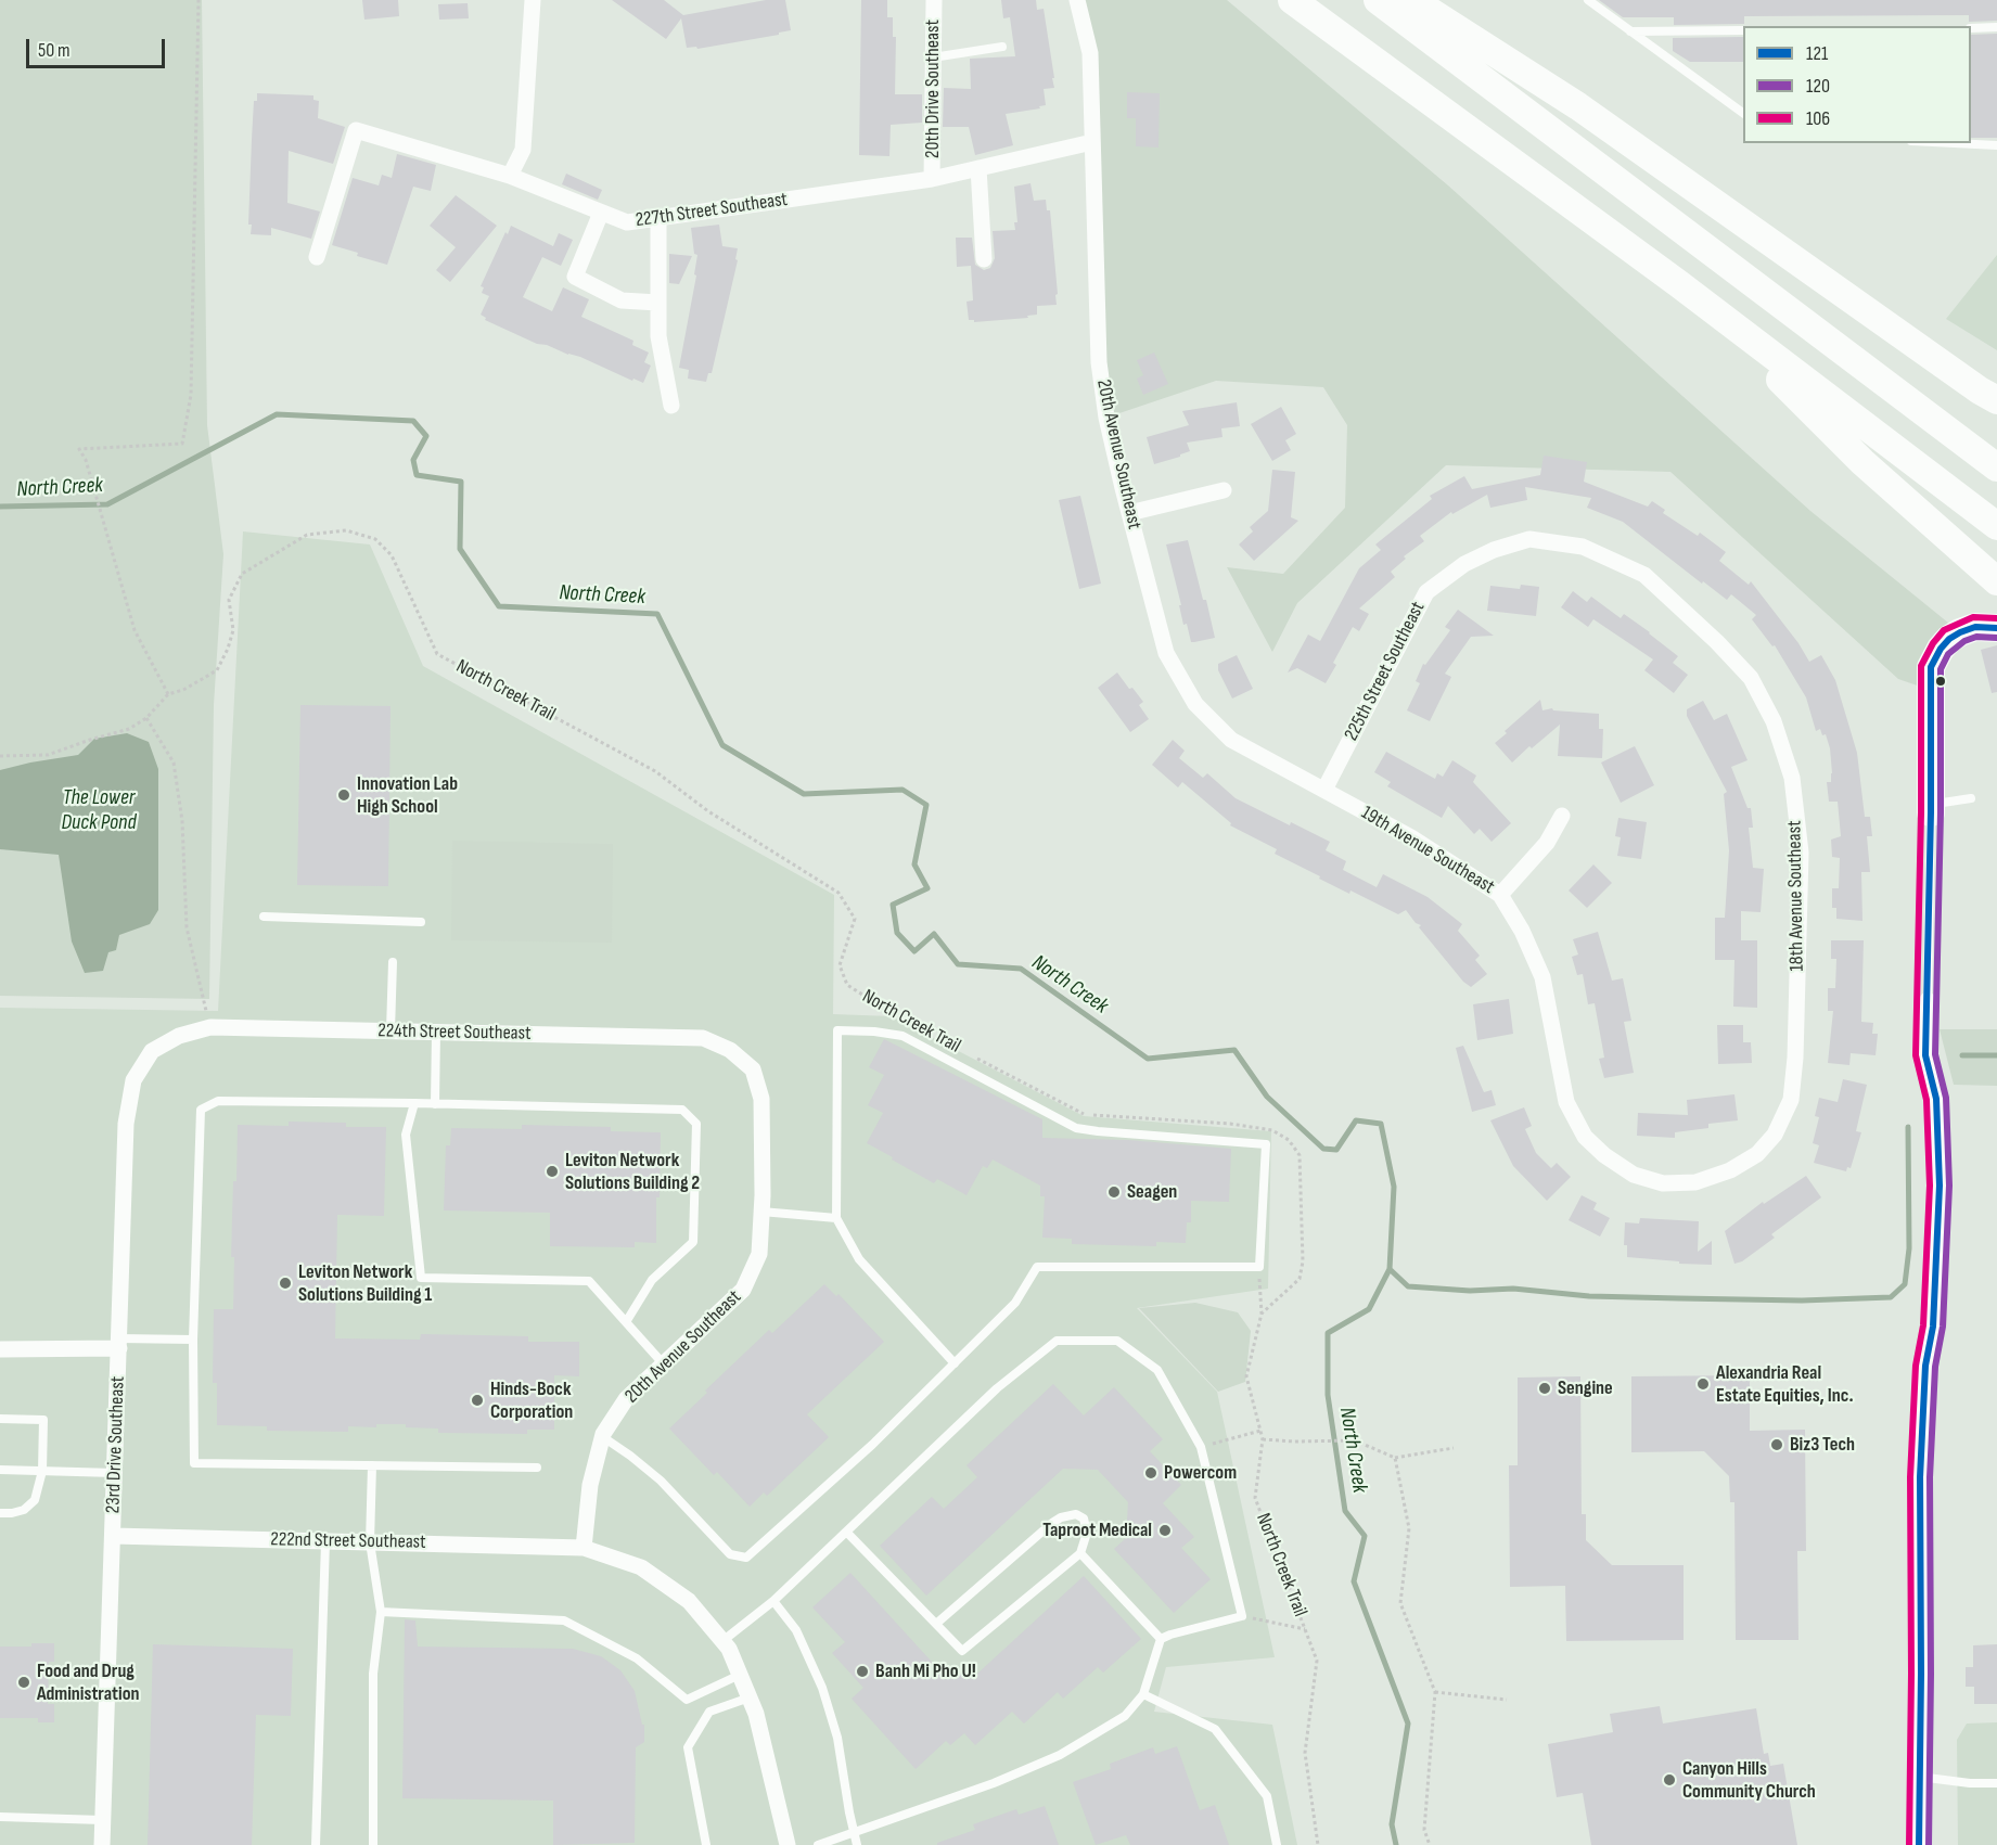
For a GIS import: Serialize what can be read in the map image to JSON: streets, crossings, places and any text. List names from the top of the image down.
{
  "streets": {
    "street": [
      "20th Drive Southeast",
      "227th Street Southeast",
      "20th Avenue Southeast",
      "225th Street Southeast",
      "19th Avenue Southeast",
      "18th Avenue Southeast",
      "224th Street Southeast",
      "23rd Drive Southeast",
      "222nd Street Southeast"
    ],
    "path": ["North Creek Trail"]
  },
  "crossings": [
    ["20th Drive Southeast", "227th Street Southeast"],
    ["227th Street Southeast", "20th Avenue Southeast"],
    ["20th Avenue Southeast", "225th Street Southeast"],
    ["20th Avenue Southeast", "19th Avenue Southeast"],
    ["20th Avenue Southeast", "224th Street Southeast"],
    ["20th Avenue Southeast", "222nd Street Southeast"],
    ["225th Street Southeast", "19th Avenue Southeast"],
    ["225th Street Southeast", "18th Avenue Southeast"],
    ["19th Avenue Southeast", "18th Avenue Southeast"],
    ["224th Street Southeast", "23rd Drive Southeast"],
    ["23rd Drive Southeast", "222nd Street Southeast"]
  ],
  "water": ["North Creek", "The Lower Duck Pond"],
  "places": [
    "Innovation Lab High School",
    "Leviton Network Solutions Building 2",
    "Seagen",
    "Leviton Network Solutions Building 1",
    "Alexandria Real Estate Equities, Inc.",
    "Sengine",
    "Hinds-Bock Corporation",
    "Biz3 Tech",
    "Powercom",
    "Taproot Medical",
    "Banh Mi Pho U!",
    "Food and Drug Administration",
    "Canyon Hills Community Church"
  ],
  "lines": ["transit line 106", "transit line 121", "transit line 120"],
  "legend": ["121", "120", "106"],
  "scale_bar": "50 m"
}
